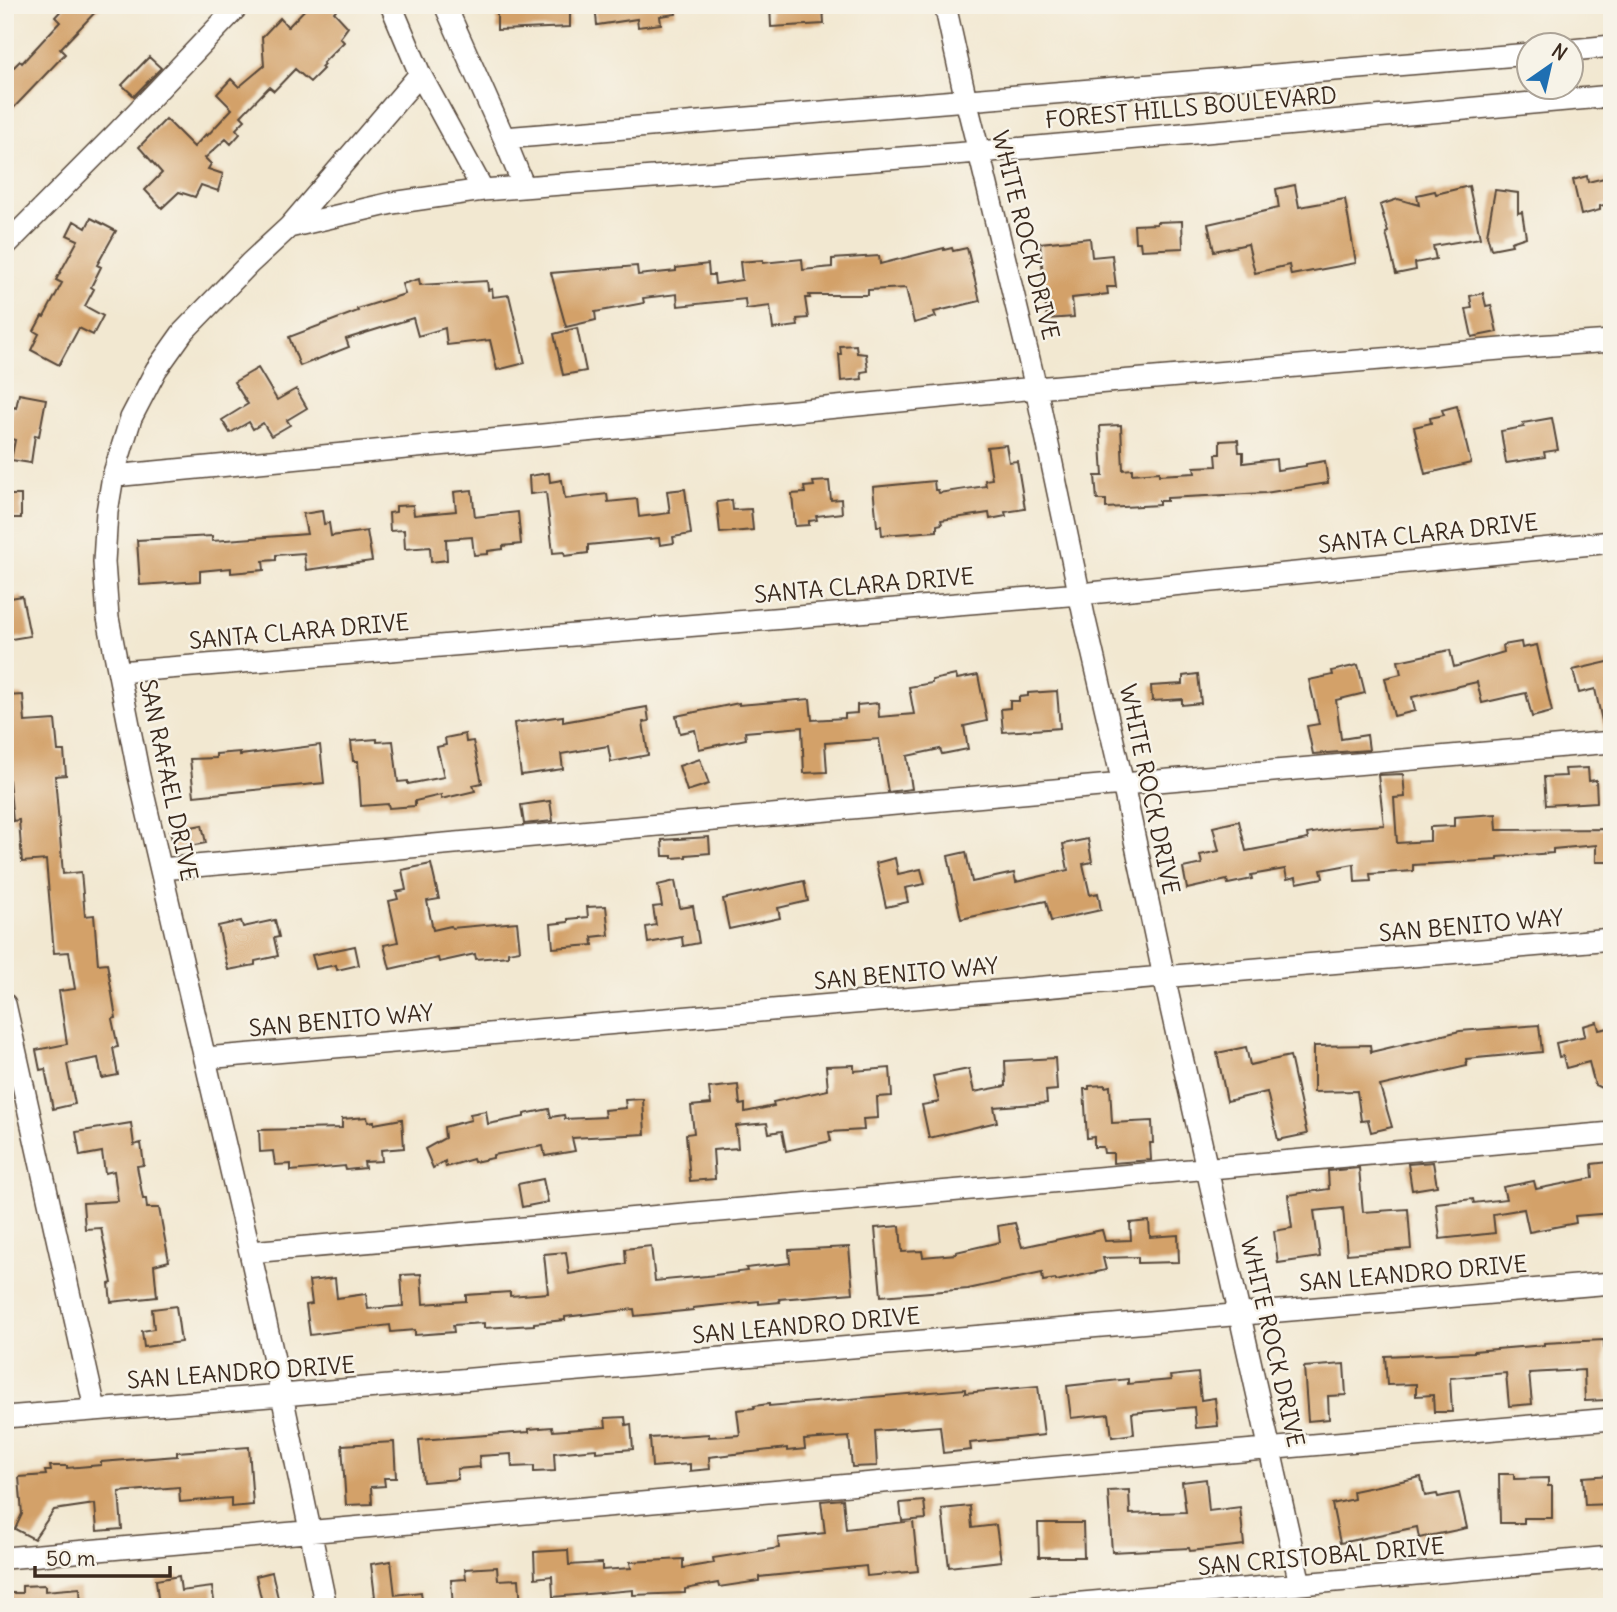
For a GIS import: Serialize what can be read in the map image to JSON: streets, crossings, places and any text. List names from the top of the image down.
{
  "streets": {
    "street": [
      "FOREST HILLS BOULEVARD",
      "WHITE ROCK DRIVE",
      "SANTA CLARA DRIVE",
      "SAN RAFAEL DRIVE",
      "SAN BENITO WAY",
      "SAN LEANDRO DRIVE",
      "SAN CRISTOBAL DRIVE"
    ]
  },
  "crossings": [
    ["FOREST HILLS BOULEVARD", "WHITE ROCK DRIVE"],
    ["FOREST HILLS BOULEVARD", "SAN RAFAEL DRIVE"],
    ["WHITE ROCK DRIVE", "SANTA CLARA DRIVE"],
    ["WHITE ROCK DRIVE", "SAN BENITO WAY"],
    ["WHITE ROCK DRIVE", "SAN LEANDRO DRIVE"],
    ["WHITE ROCK DRIVE", "SAN CRISTOBAL DRIVE"],
    ["SANTA CLARA DRIVE", "SAN RAFAEL DRIVE"],
    ["SAN RAFAEL DRIVE", "SAN BENITO WAY"],
    ["SAN RAFAEL DRIVE", "SAN LEANDRO DRIVE"]
  ],
  "scale_bar": "50 m",
  "north": "top right"
}
